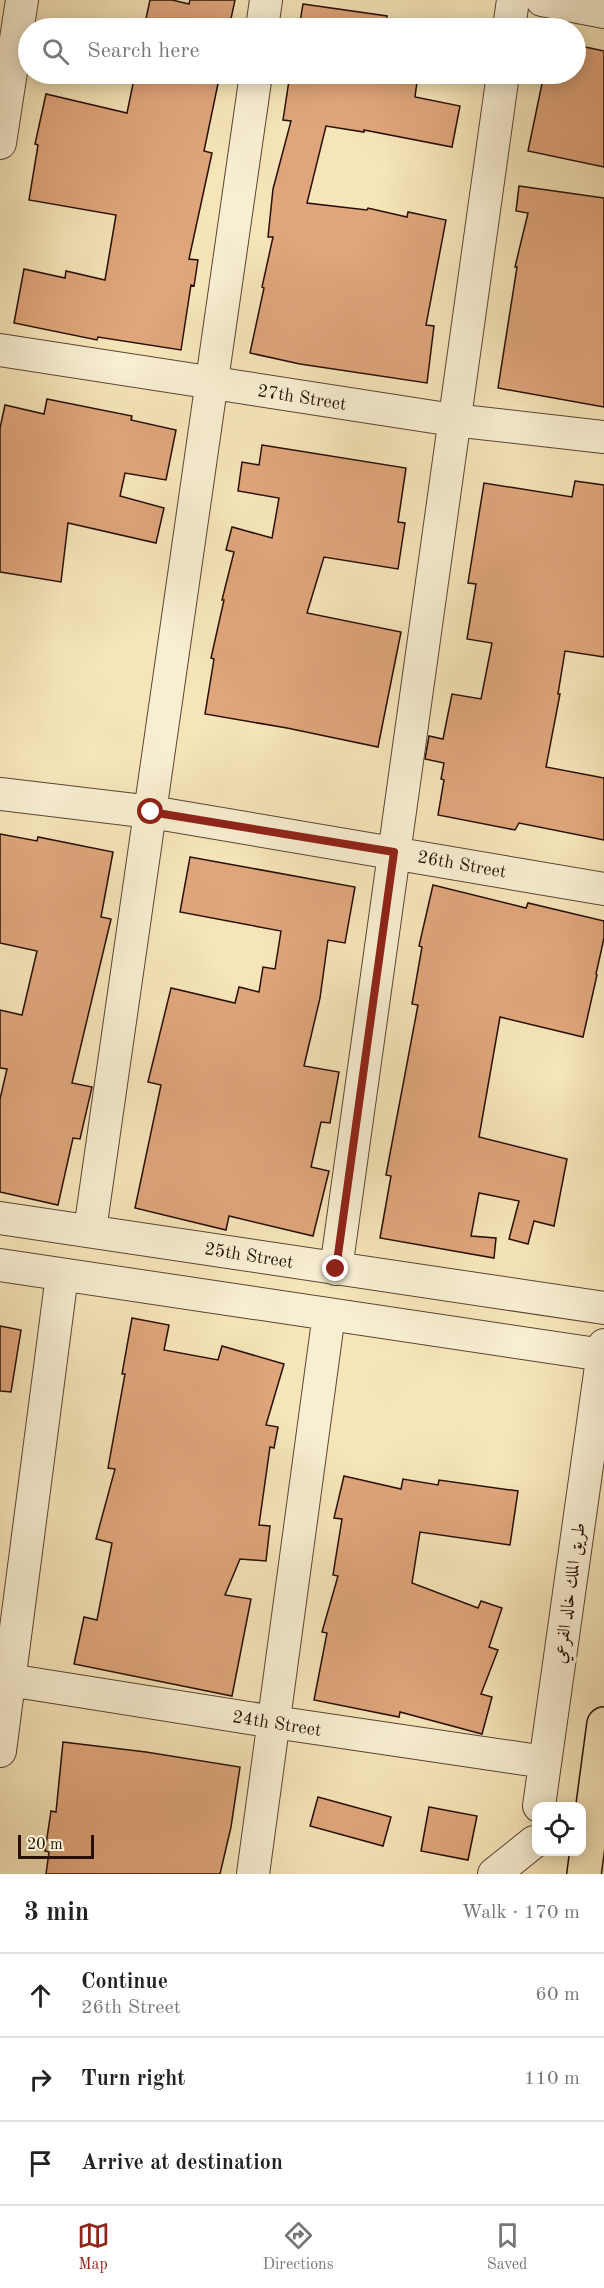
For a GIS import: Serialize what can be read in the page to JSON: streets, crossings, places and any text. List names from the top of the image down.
{
  "streets": {
    "street": [
      "27th Street",
      "26th Street",
      "25th Street",
      "طريق الملك خالد الفرعي",
      "24th Street"
    ]
  },
  "crossings": [
    ["طريق الملك خالد الفرعي", "24th Street"]
  ],
  "scale_bar": "20 m",
  "page": {
    "search": "Search here",
    "scale": "20 m",
    "heading": ["3 min", "Walk · 170 m"],
    "list": [
      ["Continue", "26th Street", "60 m"],
      ["Turn right", "110 m"],
      "Arrive at destination"
    ],
    "nav": ["Map", "Directions", "Saved"]
  }
}
